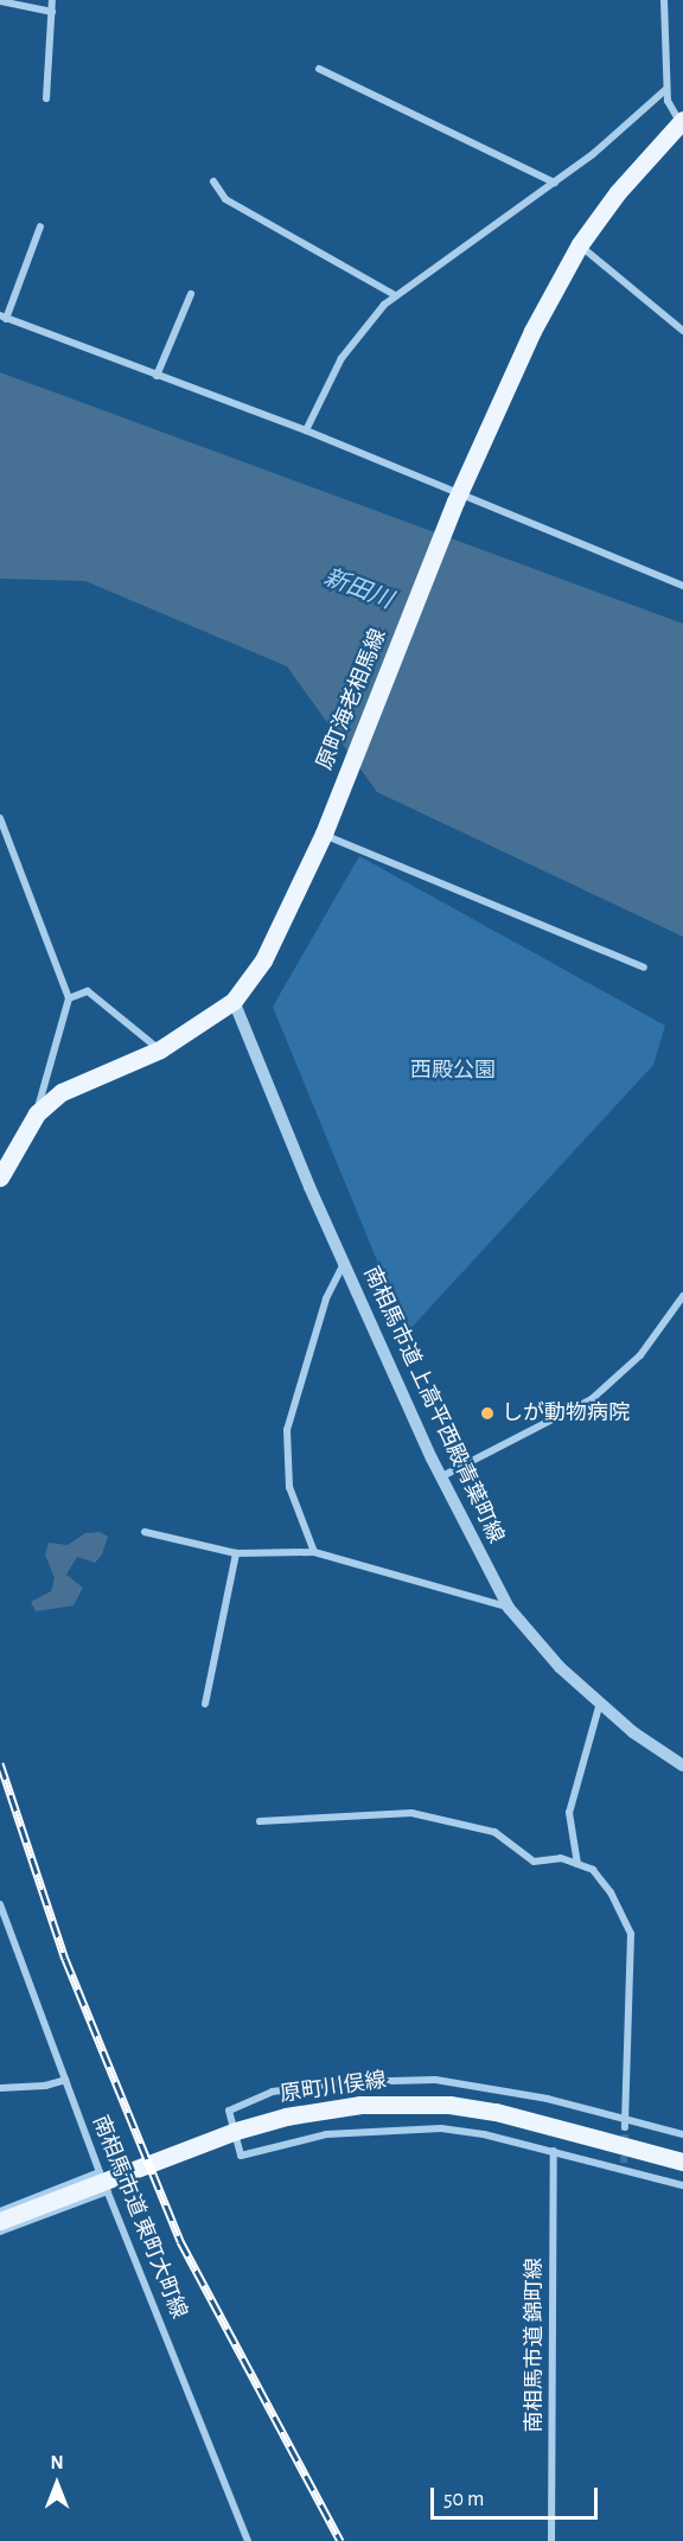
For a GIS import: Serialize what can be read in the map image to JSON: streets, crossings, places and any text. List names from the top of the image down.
{
  "streets": {
    "main road": ["原町海老相馬線", "原町川俣線"],
    "street": ["南相馬市道 上高平西殿青葉町線", "南相馬市道 東町大町線", "南相馬市道 錦町線"]
  },
  "crossings": [
    ["原町海老相馬線", "南相馬市道 上高平西殿青葉町線"]
  ],
  "water": ["新田川"],
  "parks": ["西殿公園"],
  "places": ["しが動物病院"],
  "scale_bar": "50 m",
  "north": "top"
}
